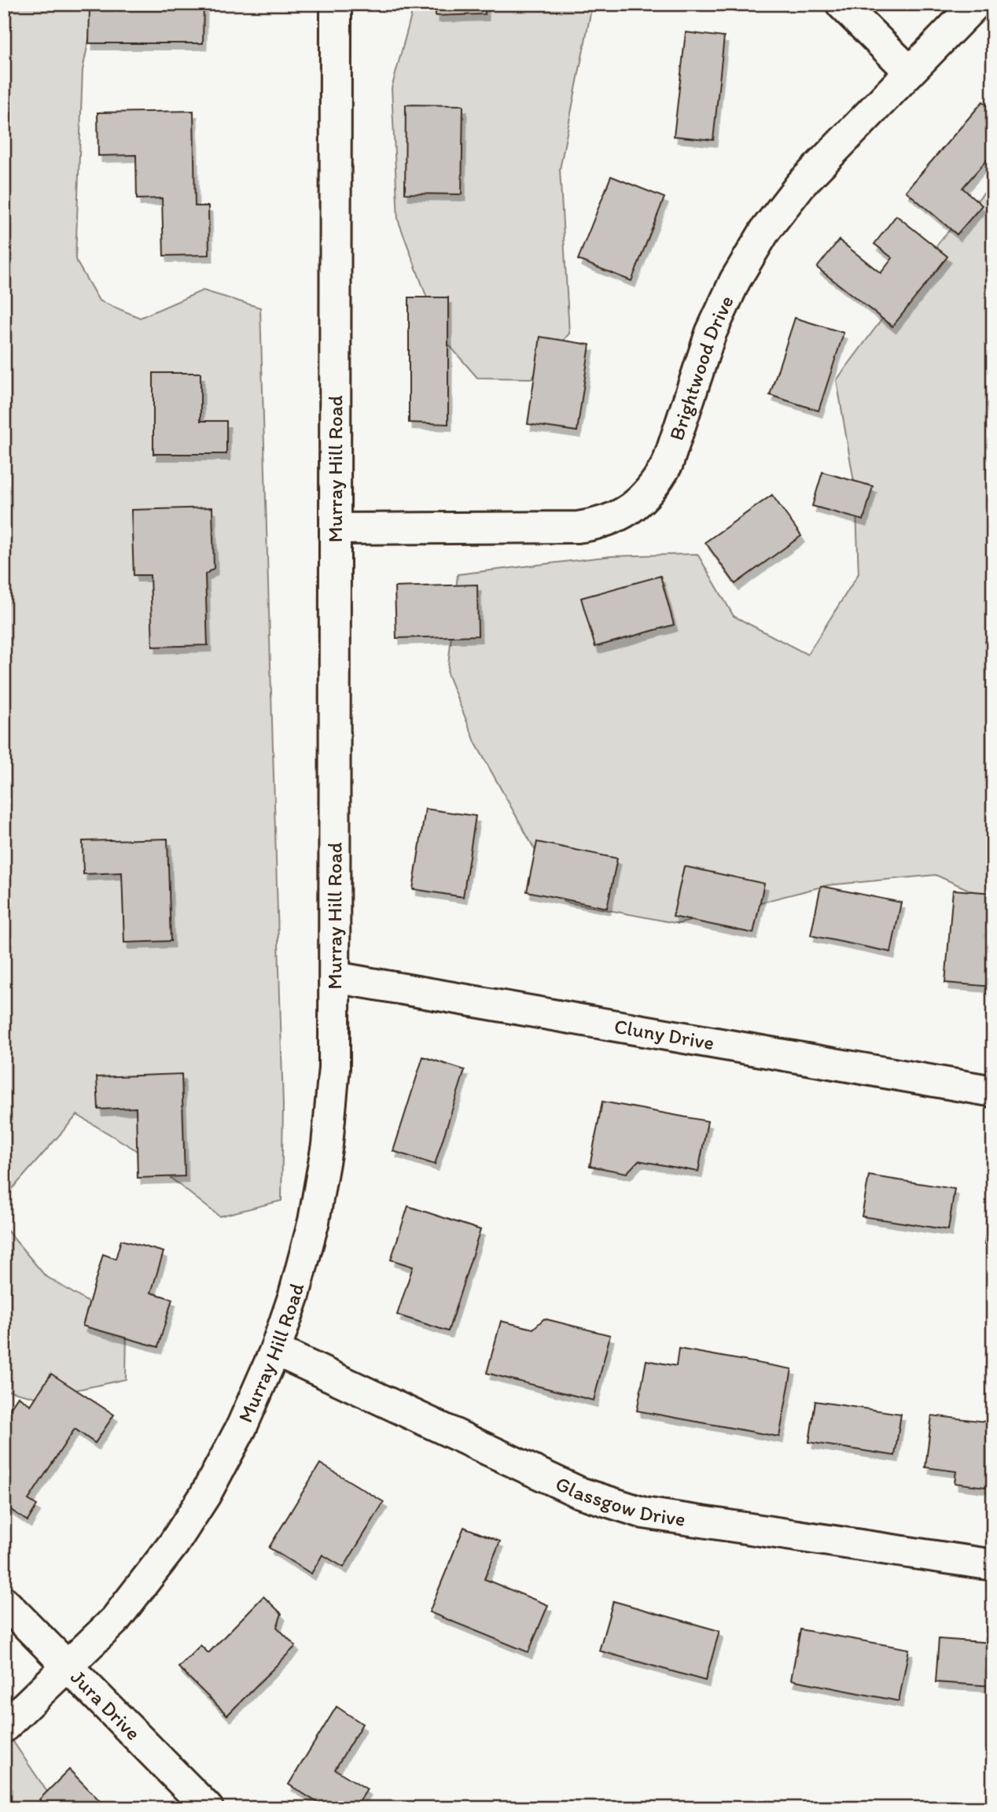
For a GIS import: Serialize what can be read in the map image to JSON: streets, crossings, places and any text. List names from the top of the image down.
{
  "streets": {
    "street": [
      "Brightwood Drive",
      "Murray Hill Road",
      "Cluny Drive",
      "Glassgow Drive",
      "Jura Drive"
    ]
  },
  "crossings": [
    ["Brightwood Drive", "Murray Hill Road"],
    ["Murray Hill Road", "Cluny Drive"],
    ["Murray Hill Road", "Glassgow Drive"],
    ["Murray Hill Road", "Jura Drive"]
  ]
}
